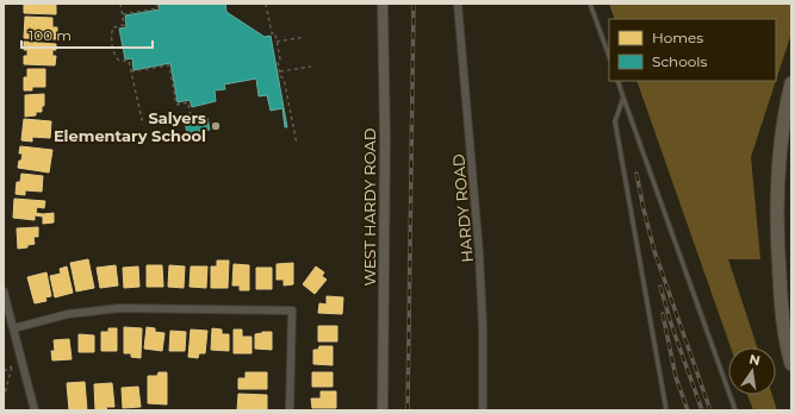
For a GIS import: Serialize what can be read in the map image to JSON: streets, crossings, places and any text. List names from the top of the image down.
{
  "streets": {
    "main road": ["WEST HARDY ROAD"],
    "street": ["HARDY ROAD"]
  },
  "places": ["Salyers Elementary School"],
  "legend": ["Homes", "Schools"],
  "scale_bar": "100 m",
  "north": "top"
}
